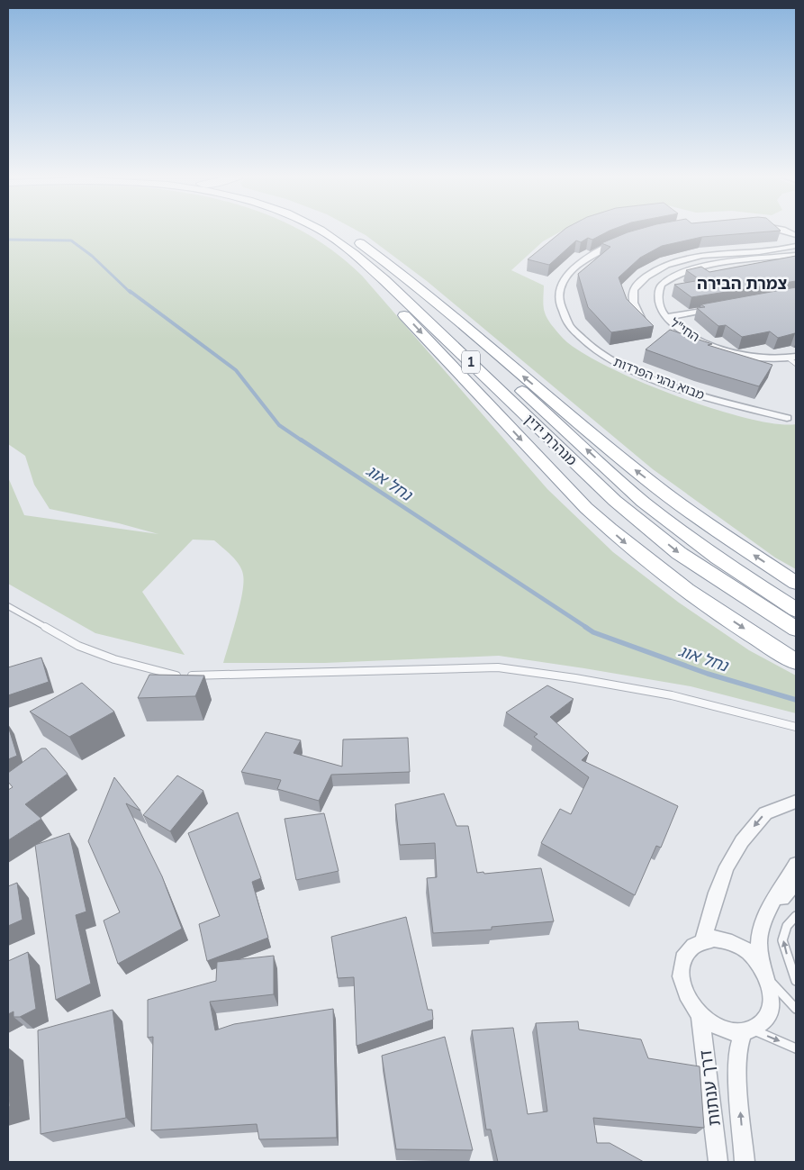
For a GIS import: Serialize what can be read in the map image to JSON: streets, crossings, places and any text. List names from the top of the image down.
{
  "streets": {
    "highway": ["1", "מנהרת ידין"],
    "street": ["החי\"ל", "מבוא נהגי הפרדות", "דרך ענתות"]
  },
  "crossings": [
    ["1", "מנהרת ידין"]
  ],
  "districts": ["צמרת הבירה"],
  "water": ["נחל אוג"]
}
